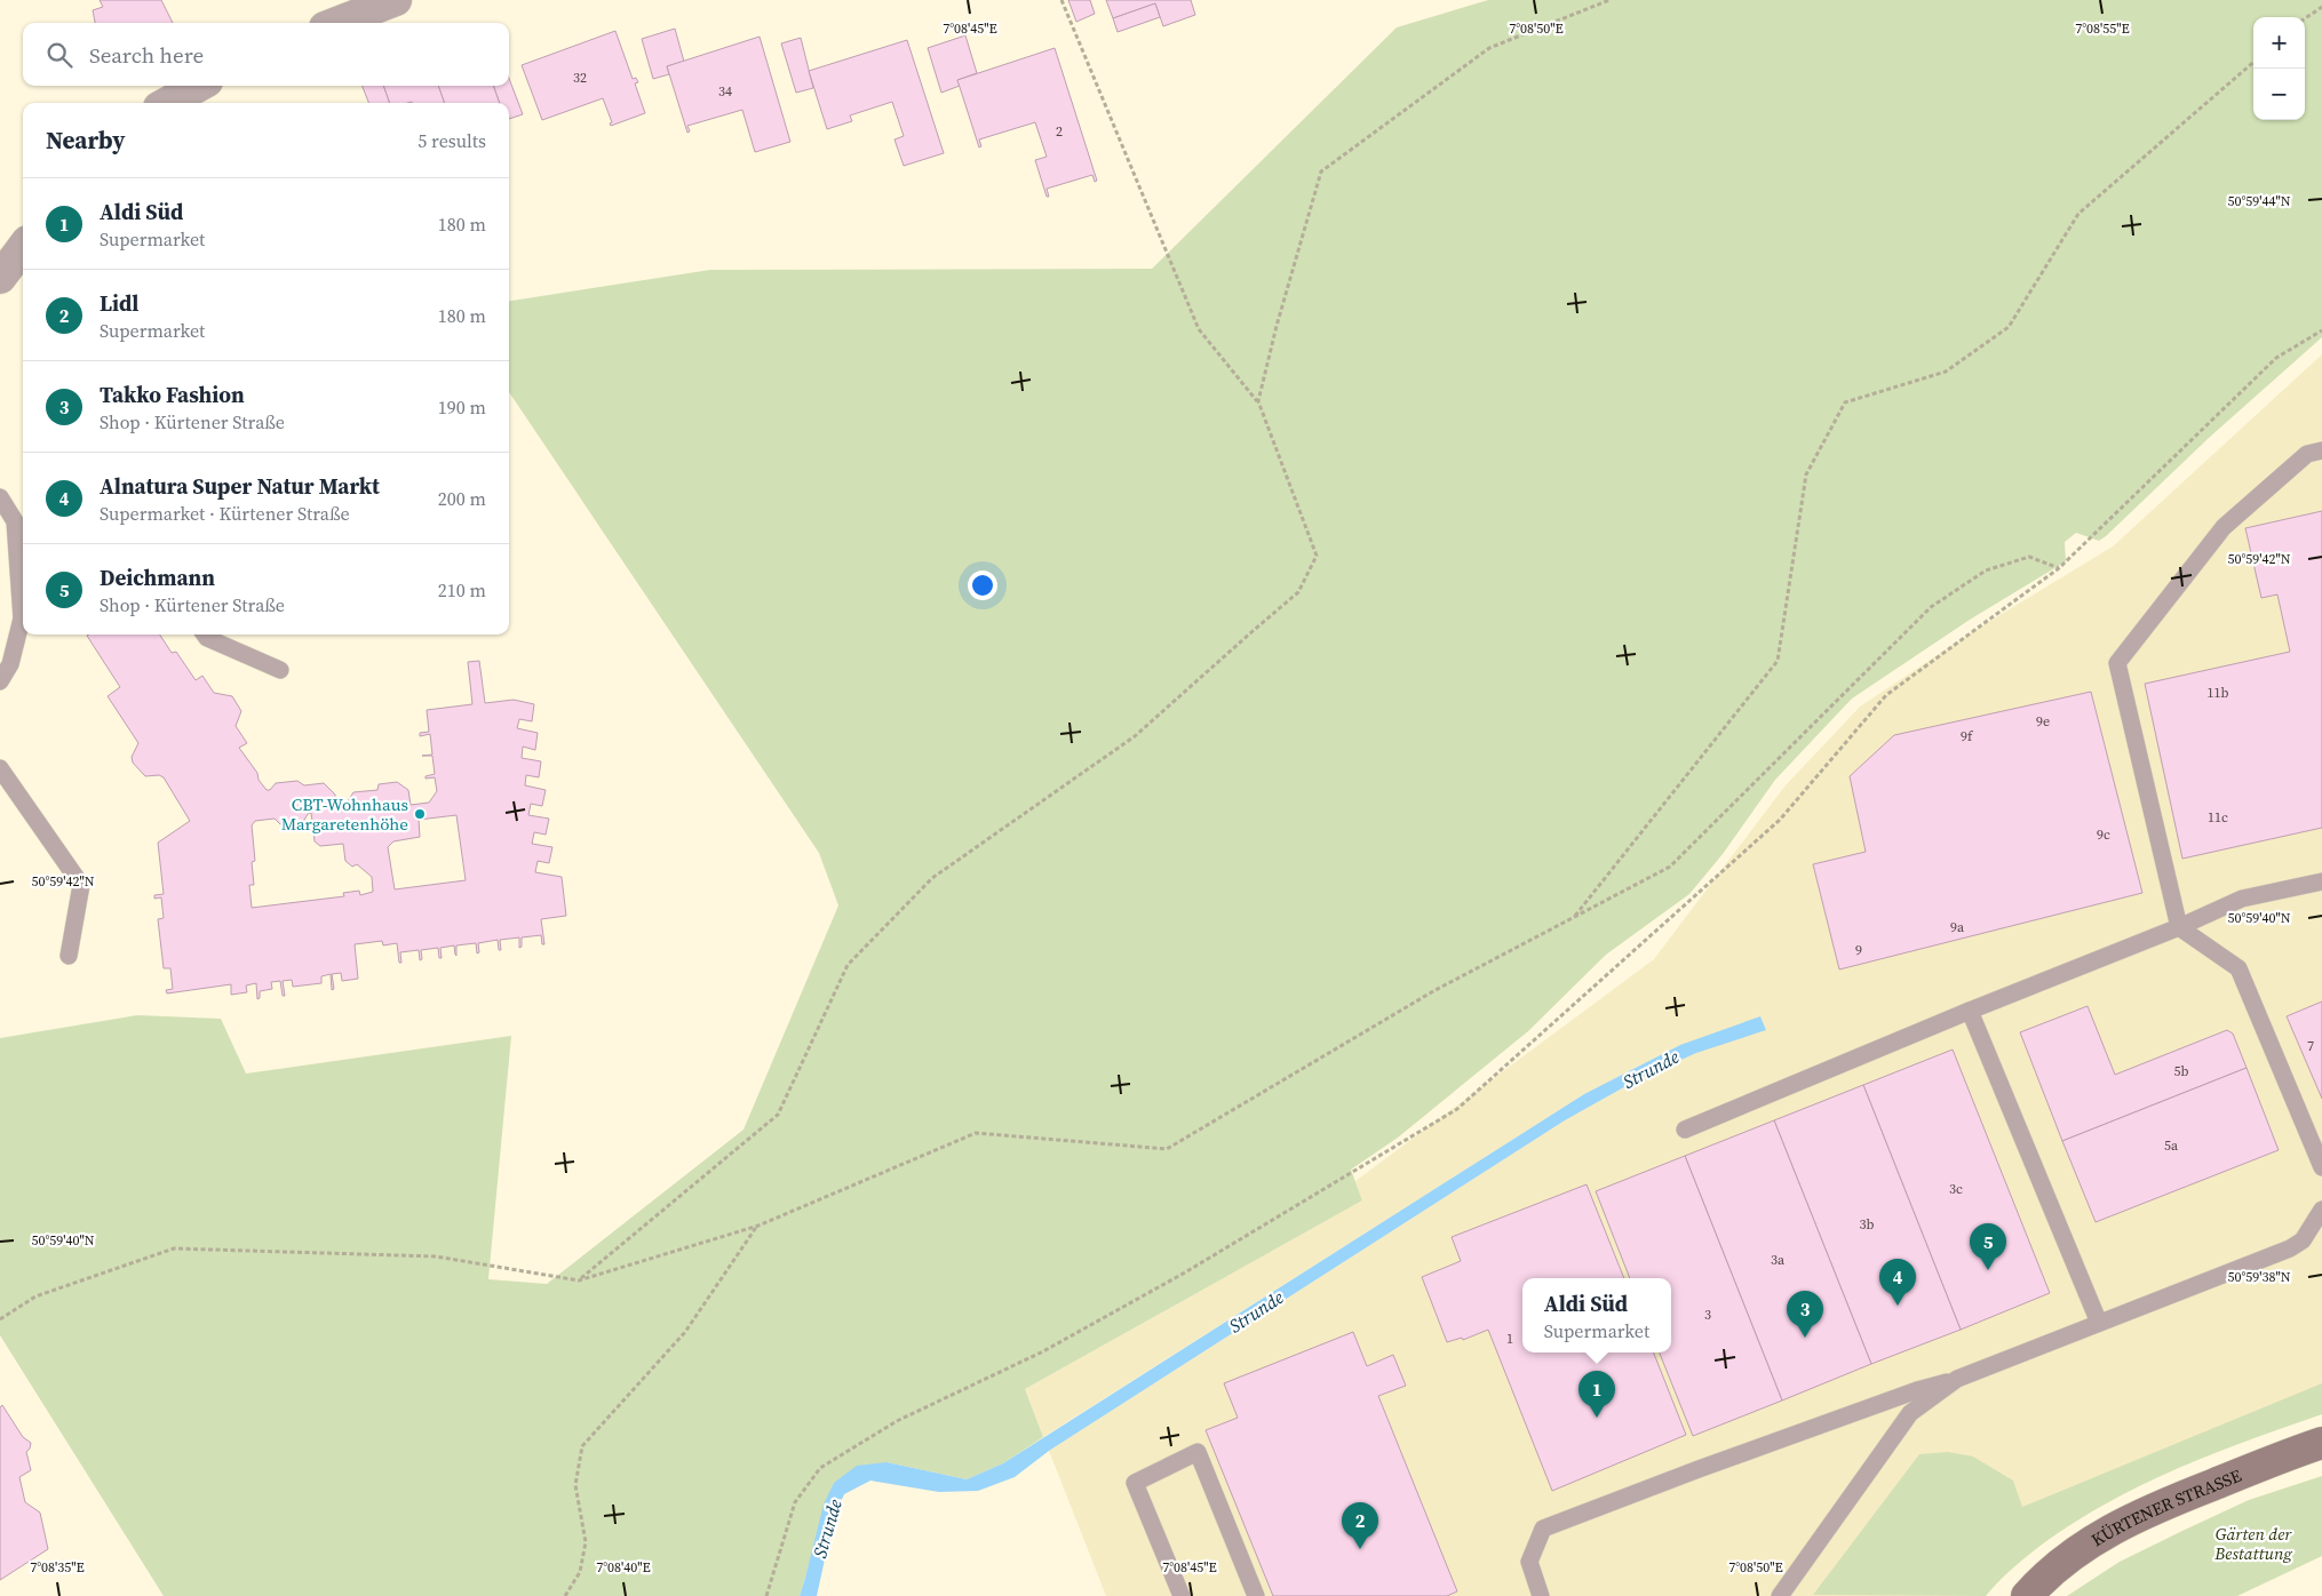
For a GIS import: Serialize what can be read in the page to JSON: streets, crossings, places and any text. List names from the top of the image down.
{
  "streets": {
    "main road": ["KÜRTENER STRASSE"]
  },
  "water": ["Strunde"],
  "parks": ["Gärten der Bestattung"],
  "places": ["CBT-Wohnhaus Margaretenhöhe"],
  "house_numbers": [
    "32",
    "34",
    "2",
    "11b",
    "9e",
    "9f",
    "11c",
    "9c",
    "9a",
    "9",
    "7",
    "5b",
    "5a",
    "3c",
    "3b",
    "3a",
    "3",
    "1"
  ],
  "page": {
    "map_buttons": ["+", "−"],
    "search": "Search here",
    "heading": ["Nearby", "5 results"],
    "list": [
      {
        "mark": "1",
        "name": "Aldi Süd",
        "note": "Supermarket",
        "value": "180 m"
      },
      {
        "mark": "2",
        "name": "Lidl",
        "note": "Supermarket",
        "value": "180 m"
      },
      {
        "mark": "3",
        "name": "Takko Fashion",
        "note": "Shop · Kürtener Straße",
        "value": "190 m"
      },
      {
        "mark": "4",
        "name": "Alnatura Super Natur Markt",
        "note": "Supermarket · Kürtener Straße",
        "value": "200 m"
      },
      {
        "mark": "5",
        "name": "Deichmann",
        "note": "Shop · Kürtener Straße",
        "value": "210 m"
      }
    ],
    "pins": [
      "5",
      "4",
      "3",
      "1",
      "2"
    ],
    "popup": ["Aldi Süd", "Supermarket"]
  },
  "coordinates": [
    "7°08'45\"E",
    "7°08'50\"E",
    "7°08'55\"E",
    "50°59'44\"N",
    "50°59'42\"N",
    "50°59'40\"N",
    "50°59'38\"N",
    "7°08'35\"E",
    "7°08'40\"E"
  ]
}
